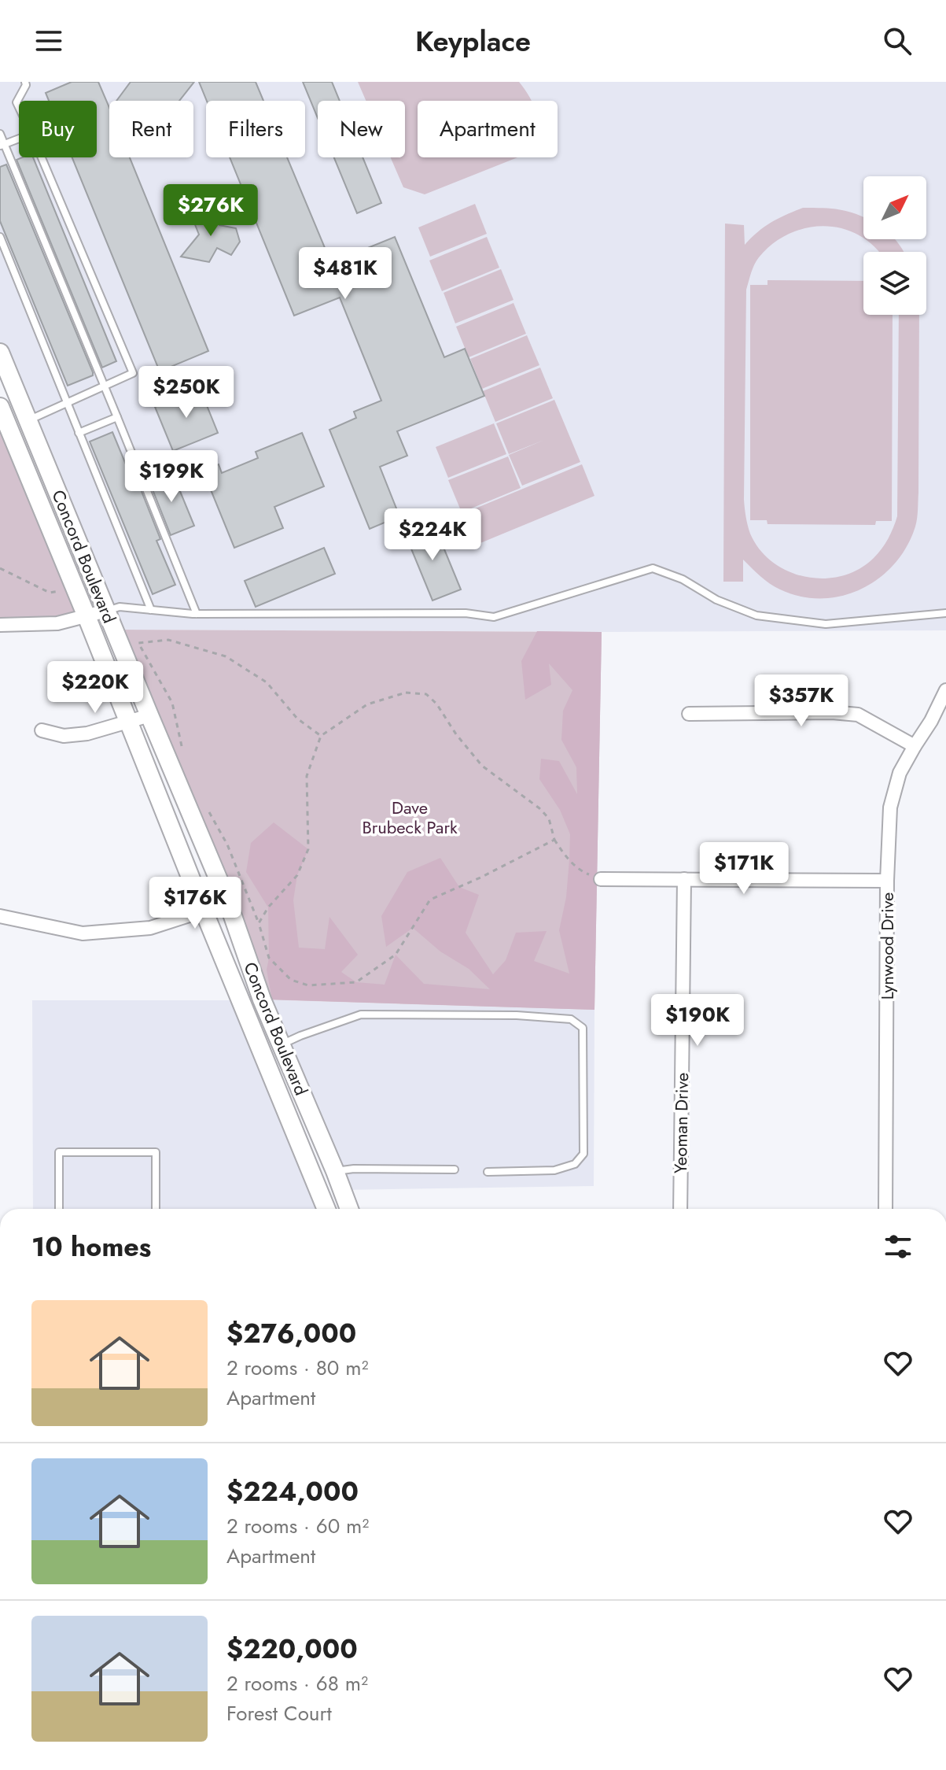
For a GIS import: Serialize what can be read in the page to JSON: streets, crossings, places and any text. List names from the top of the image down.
{
  "streets": {
    "street": ["Concord Boulevard", "Lynwood Drive", "Yeoman Drive"]
  },
  "parks": ["Dave Brubeck Park"],
  "north": "top right",
  "page": {
    "header": "Keyplace",
    "chip": [
      "Buy",
      "Rent",
      "Filters",
      "New",
      "Apartment"
    ],
    "price": [
      "$276K",
      "$481K",
      "$250K",
      "$199K",
      "$224K",
      "$220K",
      "$357K",
      "$171K",
      "$176K",
      "$190K"
    ],
    "heading": "10 homes",
    "list": [
      {
        "name": "$276,000",
        "note": "2 rooms · 80 m² · Apartment"
      },
      {
        "name": "$224,000",
        "note": "2 rooms · 60 m² · Apartment"
      },
      {
        "name": "$220,000",
        "note": "2 rooms · 68 m² · Forest Court"
      }
    ]
  }
}
